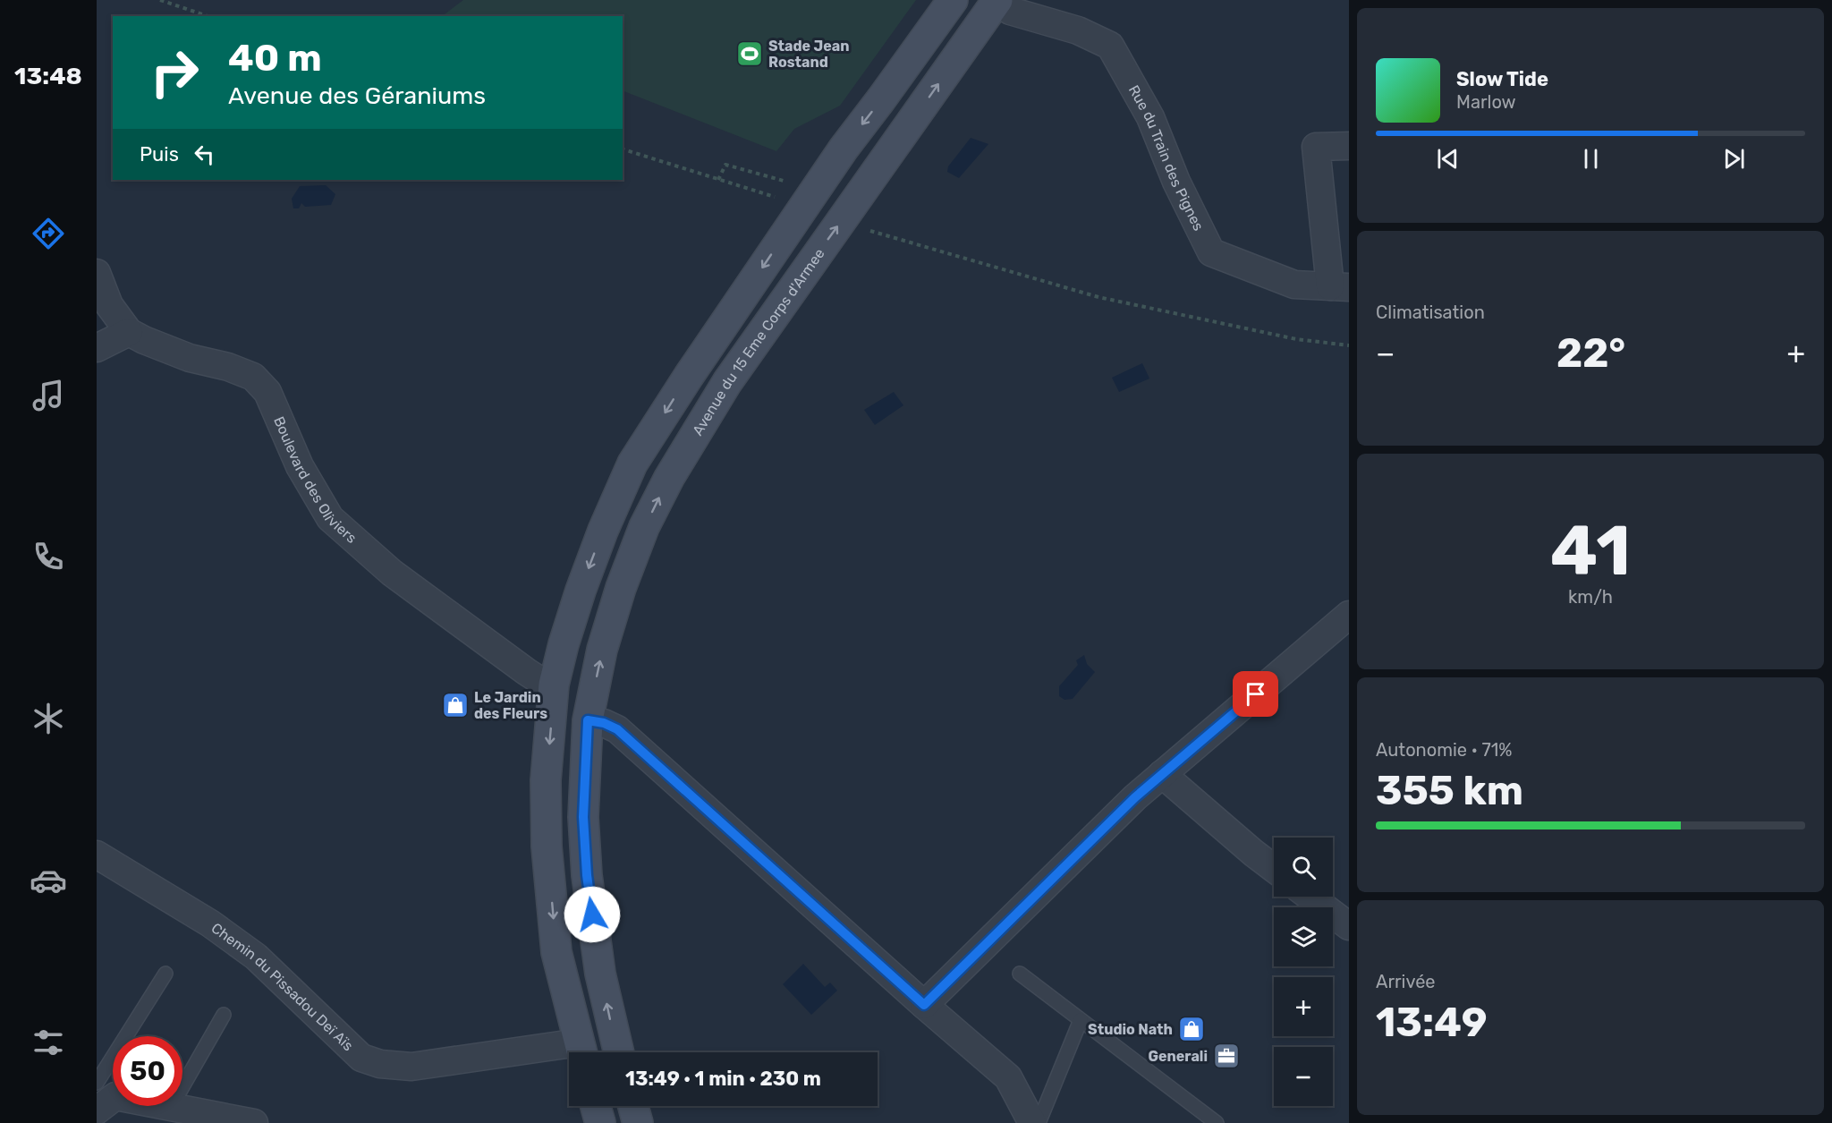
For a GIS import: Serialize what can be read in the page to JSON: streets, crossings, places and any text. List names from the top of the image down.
{
  "streets": {
    "main road": ["Avenue du 15 Eme Corps d'Armee"],
    "street": ["Rue du Train des Pignes", "Boulevard des Oliviers", "Chemin du Pissadou Deï Aïs"]
  },
  "crossings": [
    ["Rue du Train des Pignes", "Avenue du 15 Eme Corps d'Armee"]
  ],
  "places": {
    "sports": ["Stade Jean Rostand"],
    "shop": ["Le Jardin des Fleurs", "Studio Nath"],
    "office": ["Generali"]
  },
  "page": {
    "tabs": "13:48",
    "turn": ["40 m", "Avenue des Géraniums"],
    "song": ["Slow Tide", "Marlow"],
    "then": "Puis",
    "tile": [
      "Climatisation",
      ["41", "km/h"],
      ["Autonomie · 71%", "355 km"],
      ["Arrivée", "13:49"]
    ],
    "heat": ["−", "22°", "+"],
    "map_buttons": ["+", "−"],
    "limit": "50",
    "trip": "13:49 · 1 min · 230 m"
  }
}
